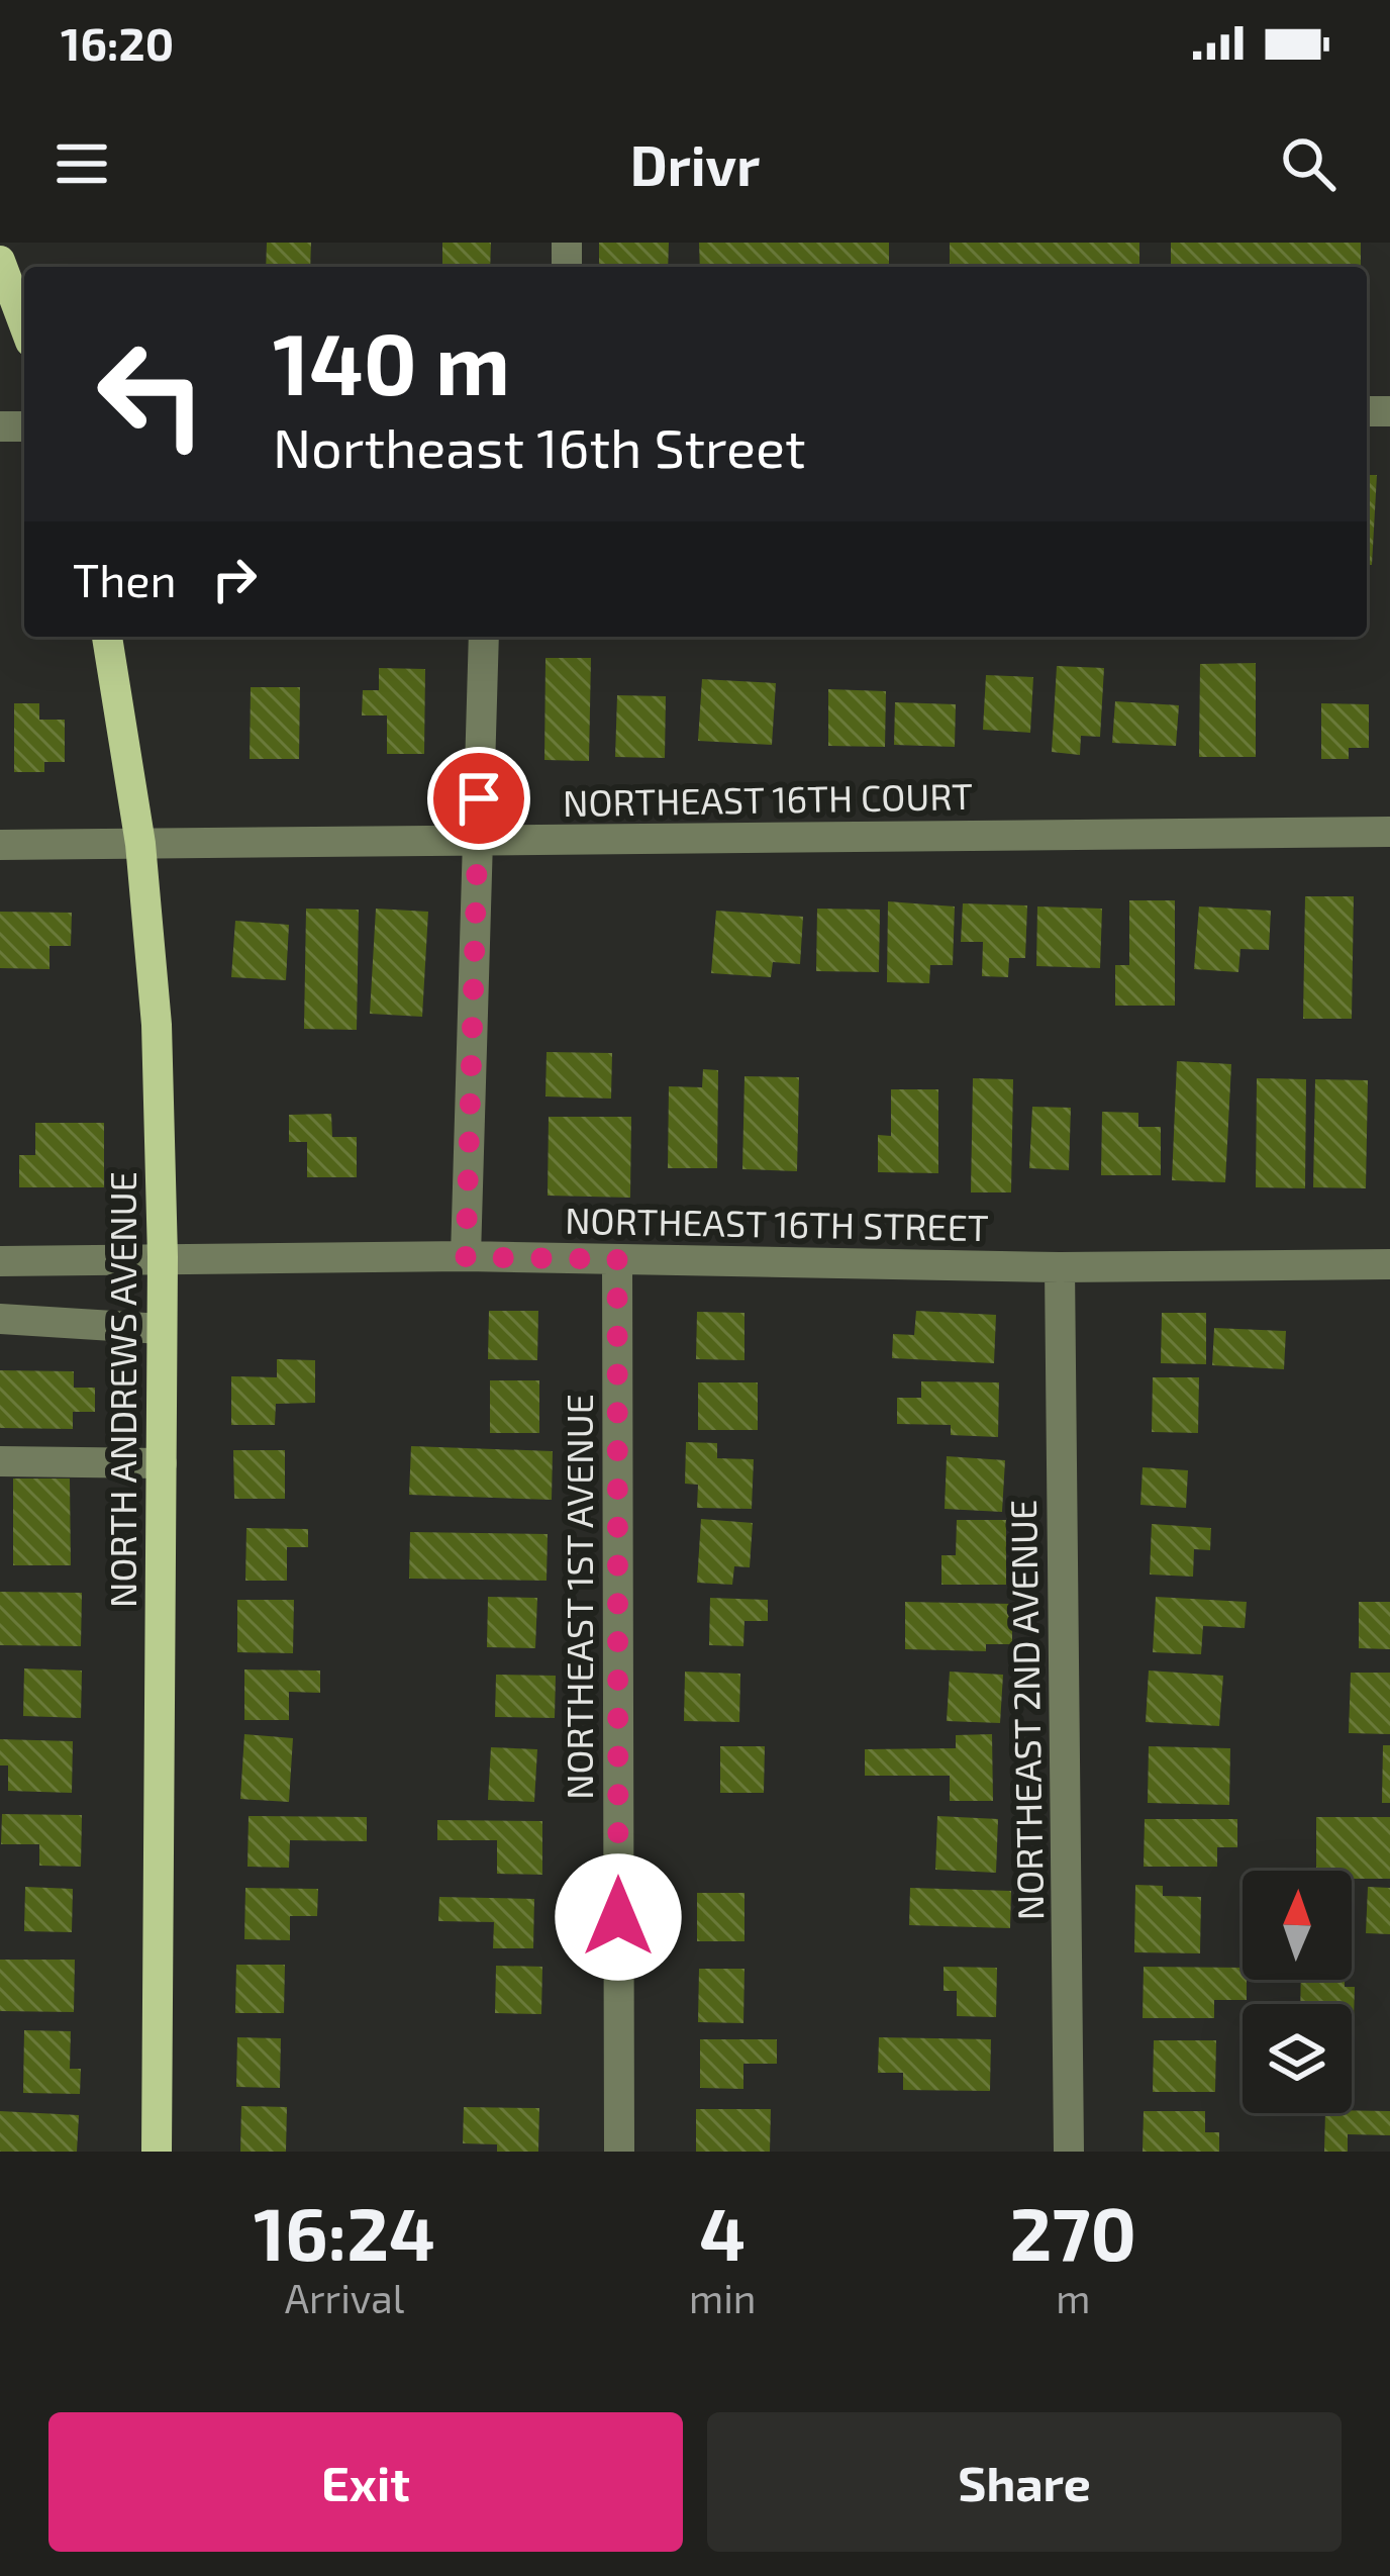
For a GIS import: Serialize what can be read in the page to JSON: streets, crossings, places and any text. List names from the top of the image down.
{
  "streets": {
    "main road": ["NORTH ANDREWS AVENUE"],
    "street": [
      "NORTHEAST 16TH COURT",
      "NORTHEAST 16TH STREET",
      "NORTHEAST 1ST AVENUE",
      "NORTHEAST 2ND AVENUE"
    ]
  },
  "crossings": [
    ["NORTHEAST 16TH COURT", "NORTH ANDREWS AVENUE"],
    ["NORTHEAST 16TH STREET", "NORTH ANDREWS AVENUE"],
    ["NORTHEAST 16TH STREET", "NORTHEAST 1ST AVENUE"],
    ["NORTHEAST 16TH STREET", "NORTHEAST 2ND AVENUE"]
  ],
  "north": "top",
  "page": {
    "status": "16:20",
    "header": "Drivr",
    "turn": ["140 m", "Northeast 16th Street"],
    "then": "Then",
    "eta": [
      "16:24",
      "Arrival",
      "4",
      "min",
      "270",
      "m"
    ],
    "buttons": ["Exit", "Share"]
  }
}
